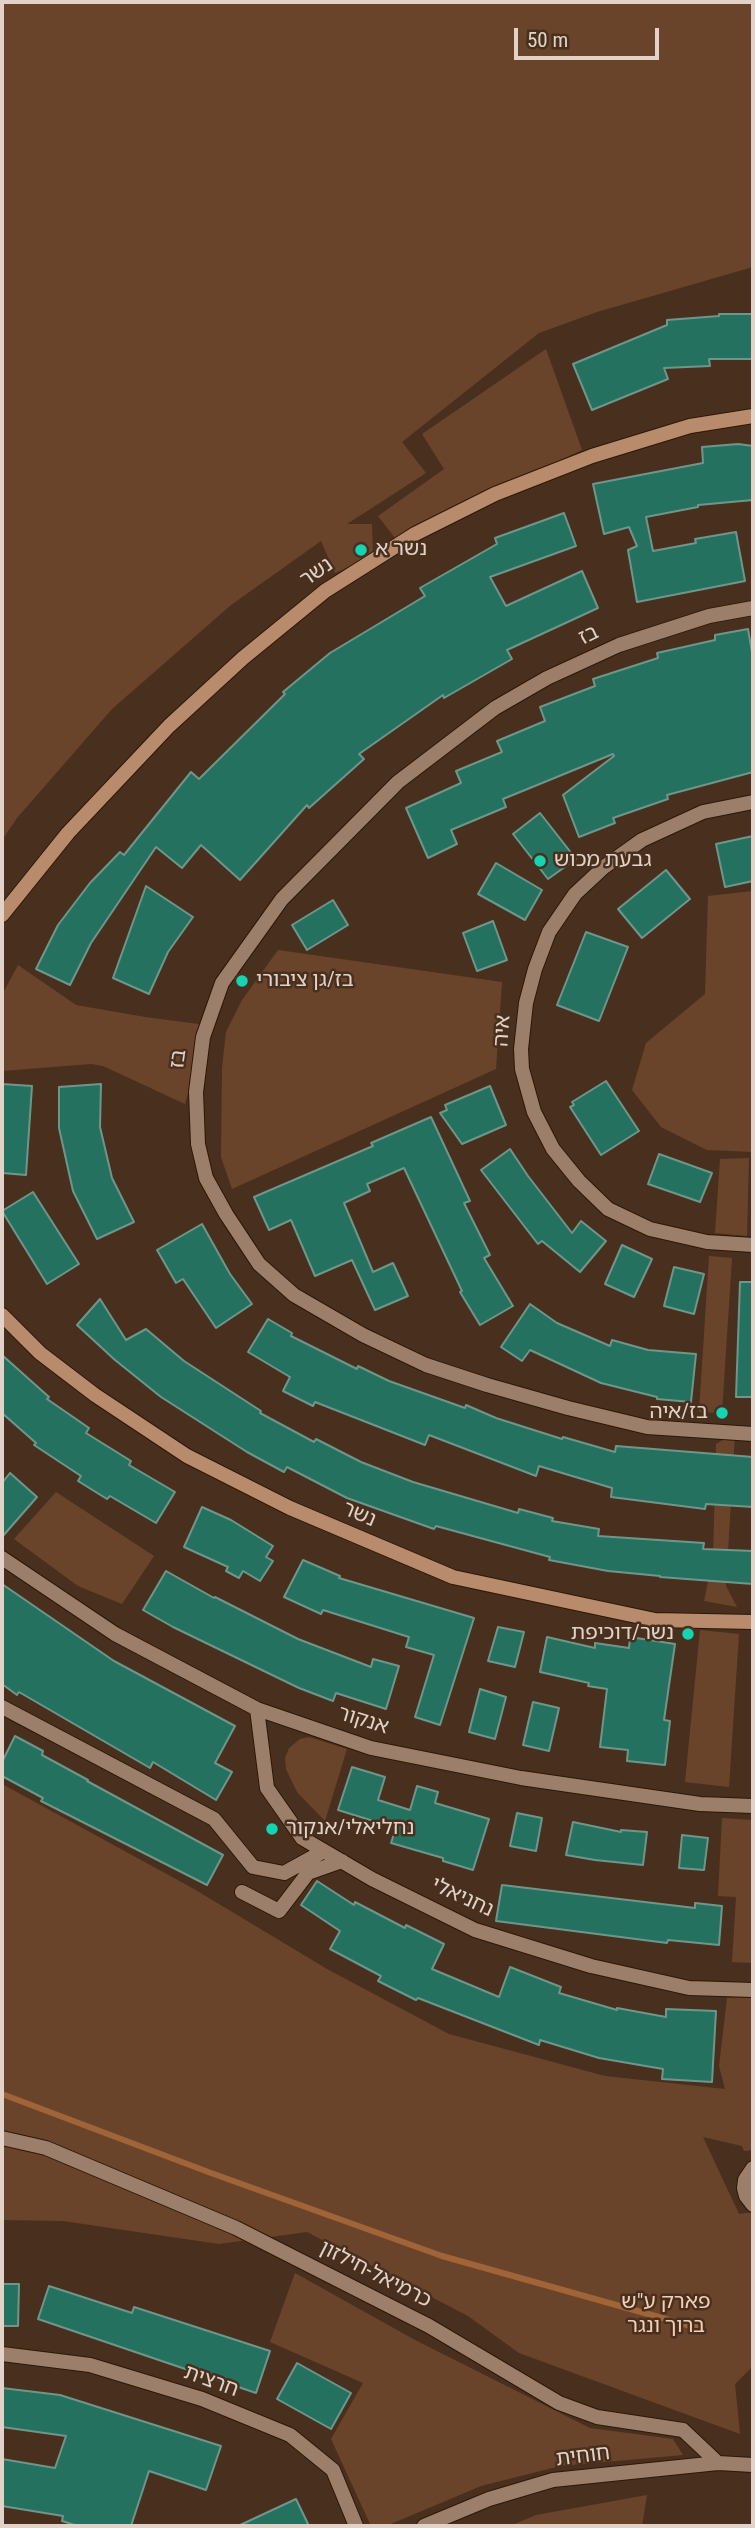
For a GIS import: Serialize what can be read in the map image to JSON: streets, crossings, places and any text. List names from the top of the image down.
{
  "streets": {
    "street": [
      "נשר",
      "בז",
      "איה",
      "אנקור",
      "נחניאלי",
      "כרמיאל-חילזון",
      "חרצית",
      "חוחית"
    ]
  },
  "crossings": [
    ["אנקור", "נחניאלי"],
    ["כרמיאל-חילזון", "חוחית"]
  ],
  "parks": ["פארק ע\"ש ברוך ונגר"],
  "places": [
    "נשר א",
    "גבעת מכוש",
    "בז/גן ציבורי",
    "בז/איה",
    "נשר/דוכיפת",
    "נחליאלי/אנקור"
  ],
  "scale_bar": "50 m"
}
